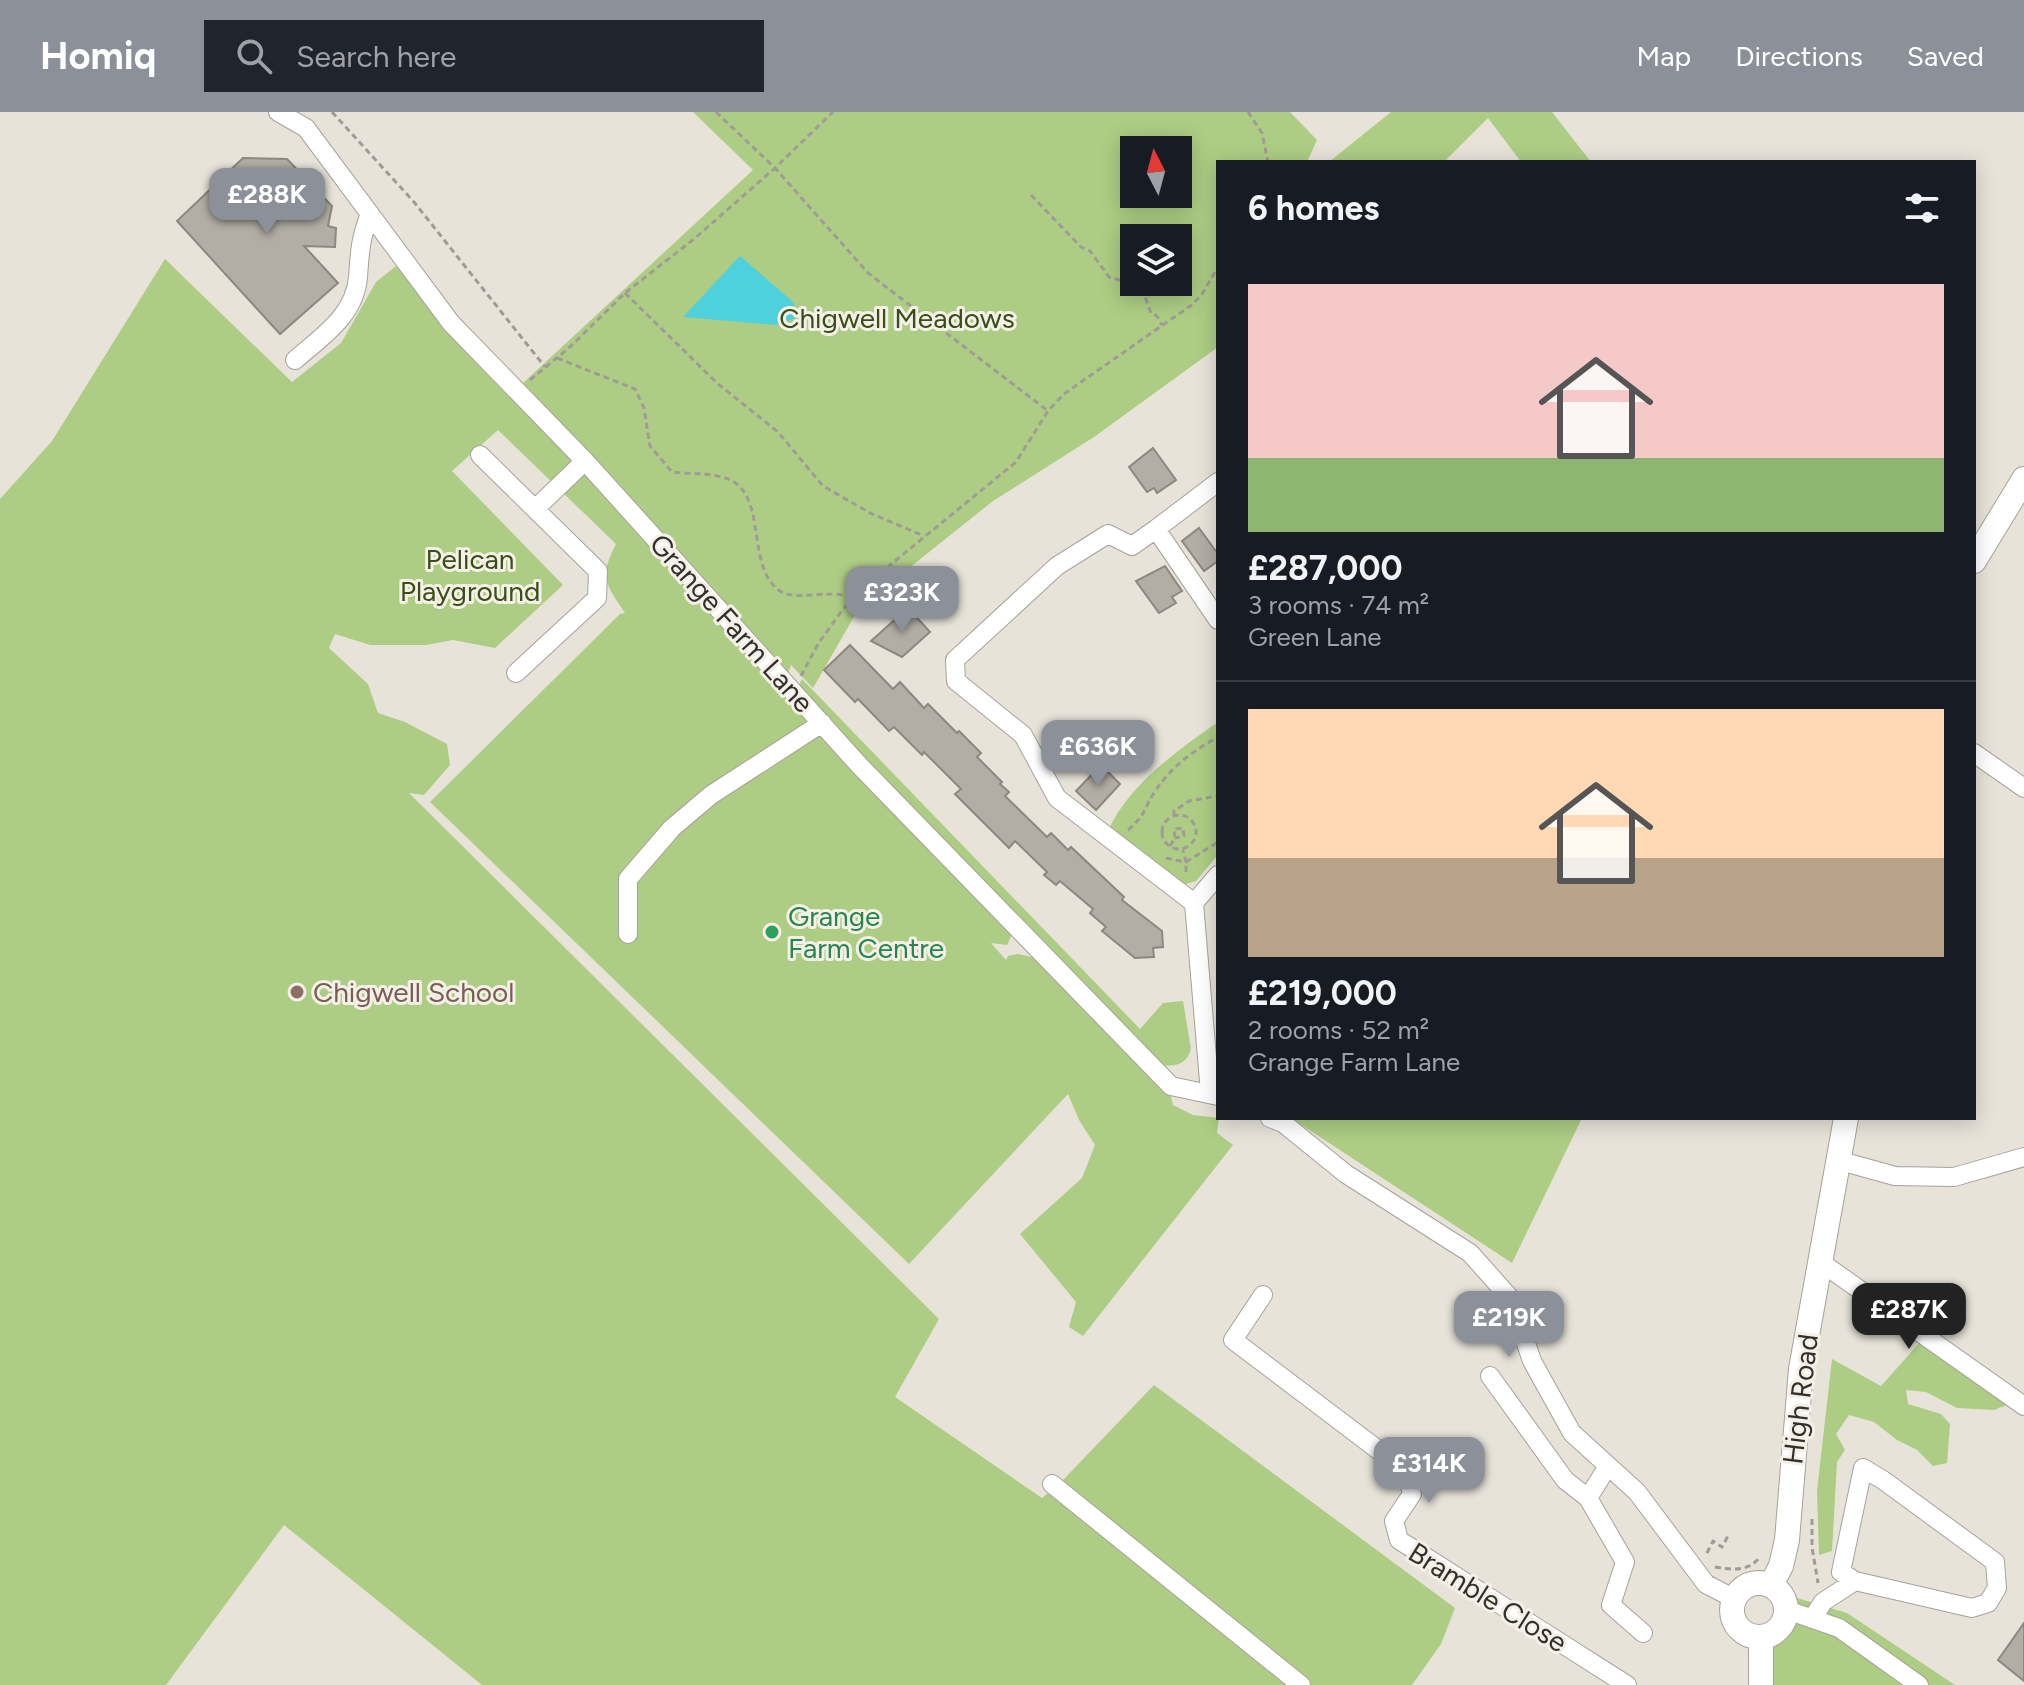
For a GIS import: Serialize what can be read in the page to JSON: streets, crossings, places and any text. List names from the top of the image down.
{
  "streets": {
    "main road": ["High Road"],
    "street": ["Grange Farm Lane", "Bramble Close"]
  },
  "parks": ["Chigwell Meadows", "Pelican Playground"],
  "places": ["Grange Farm Centre", "Chigwell School"],
  "north": "top",
  "page": {
    "header": "Homiq",
    "search": "Search here",
    "nav": ["Map", "Directions", "Saved"],
    "heading": "6 homes",
    "price": [
      "£288K",
      "£323K",
      "£636K",
      "£287K",
      "£219K",
      "£314K"
    ],
    "list": [
      {
        "name": "£287,000",
        "note": "3 rooms · 74 m² · Green Lane"
      },
      {
        "name": "£219,000",
        "note": "2 rooms · 52 m² · Grange Farm Lane"
      }
    ]
  }
}
